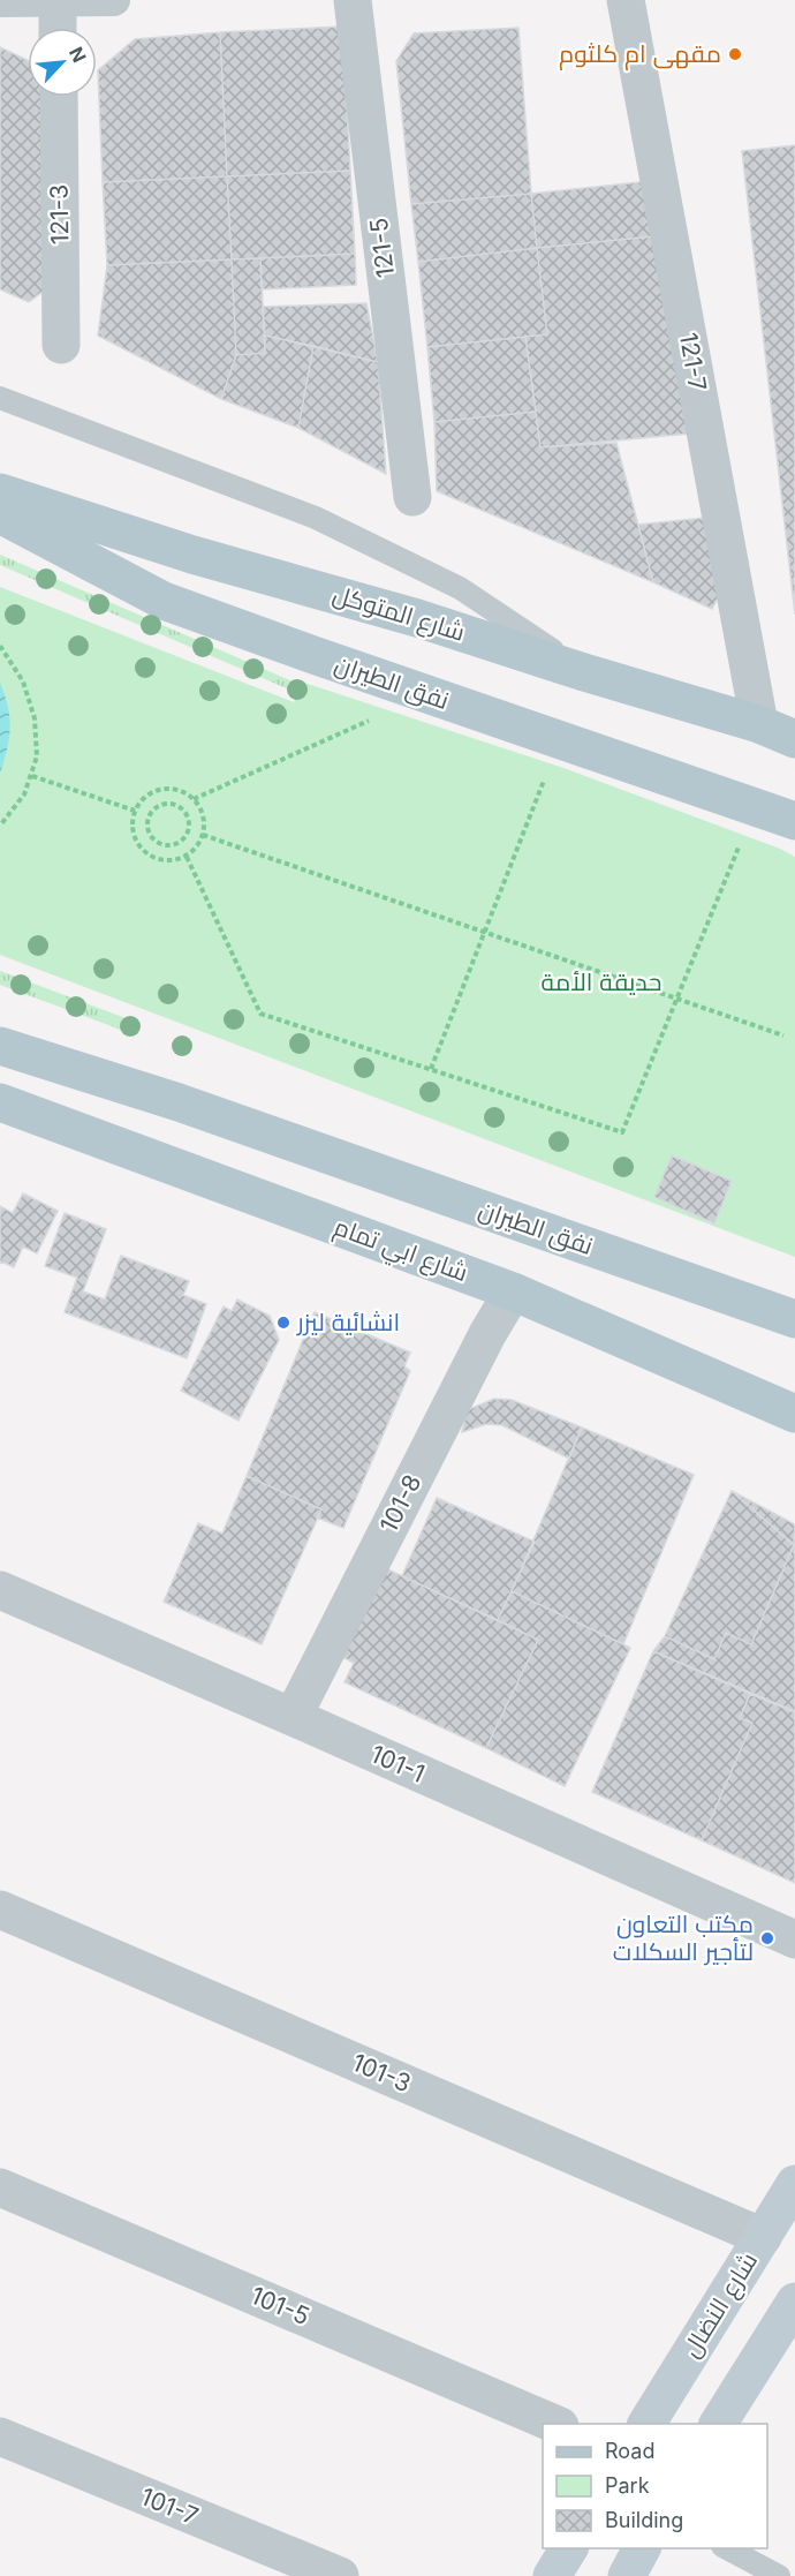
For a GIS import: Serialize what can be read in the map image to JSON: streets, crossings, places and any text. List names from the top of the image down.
{
  "streets": {
    "main road": [
      "شارع المتوكل",
      "نفق الطيران",
      "شارع ابي تمام",
      "شارع النضال"
    ],
    "street": [
      "121-3",
      "121-5",
      "121-7",
      "101-8",
      "101-1",
      "101-3",
      "101-5",
      "101-7"
    ]
  },
  "crossings": [
    ["121-7", "شارع المتوكل"],
    ["شارع ابي تمام", "101-8"],
    ["101-8", "101-1"],
    ["101-3", "شارع النضال"]
  ],
  "parks": ["حديقة الأمة"],
  "places": ["مقهى ام كلثوم", "انشائية ليزر", "مكتب التعاون لتأجير السكلات"],
  "legend": ["Road", "Park", "Building"],
  "north": "top right"
}
